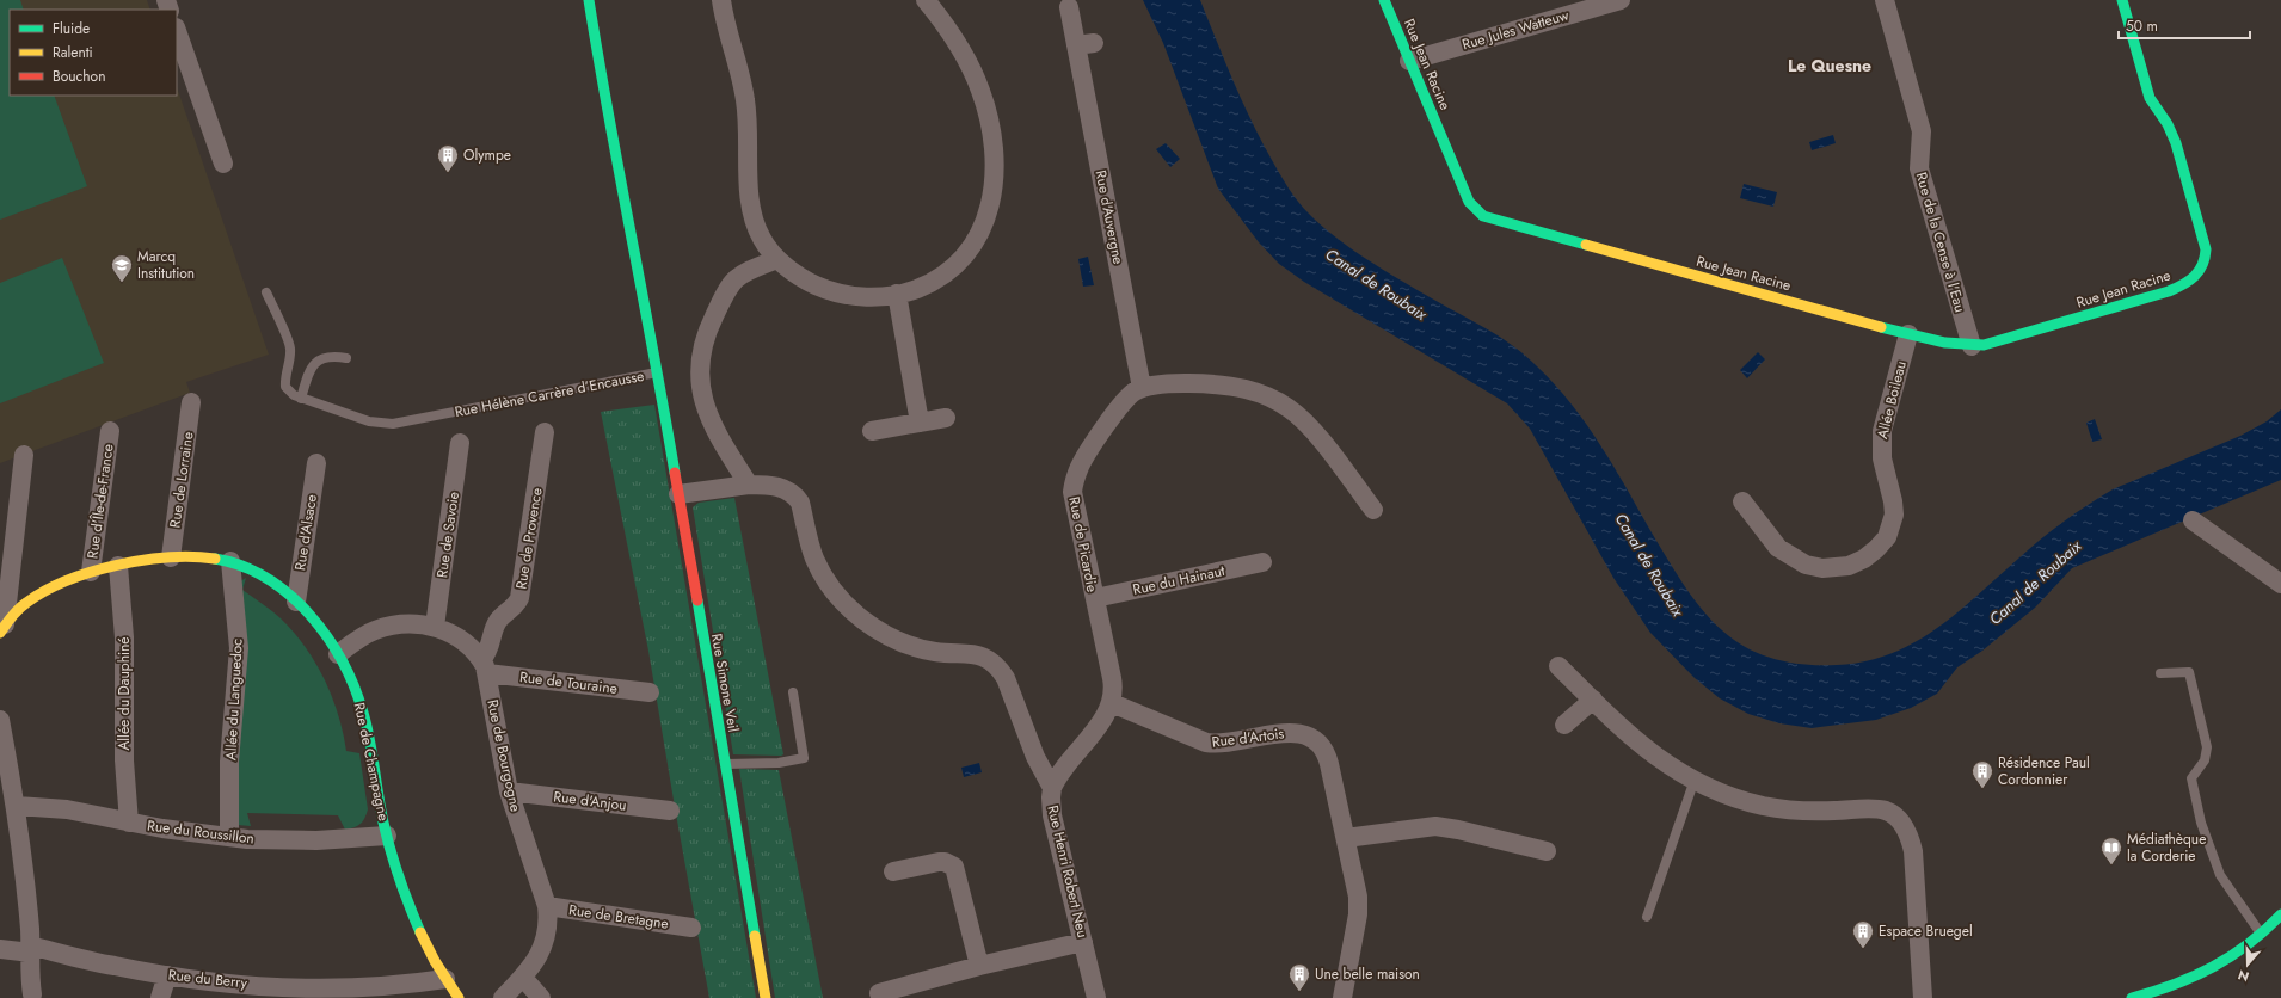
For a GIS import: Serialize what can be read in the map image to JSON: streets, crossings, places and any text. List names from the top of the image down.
{
  "streets": {
    "street": [
      "Rue Jules Watteuw",
      "Rue Jean Racine",
      "Rue d'Auvergne",
      "Rue de la Cense à l'Eau",
      "Rue Hélène Carrère d’Encausse",
      "Allée Boileau",
      "Rue de Lorraine",
      "Rue d'Île-de-France",
      "Rue d'Alsace",
      "Rue de Savoie",
      "Rue de Provence",
      "Rue de Picardie",
      "Rue du Hainaut",
      "Rue de Touraine",
      "Rue Simone Veil",
      "Allée du Dauphiné",
      "Allée du Languedoc",
      "Rue d'Artois",
      "Rue de Bourgogne",
      "Rue de Champagne",
      "Rue d'Anjou",
      "Rue du Roussillon",
      "Rue Henri Robert Neu",
      "Rue de Bretagne",
      "Rue du Berry"
    ]
  },
  "crossings": [
    ["Rue Jules Watteuw", "Rue Jean Racine"],
    ["Rue Jean Racine", "Rue de la Cense à l'Eau"],
    ["Rue Jean Racine", "Allée Boileau"],
    ["Rue d'Auvergne", "Rue de Picardie"],
    ["Rue Hélène Carrère d’Encausse", "Rue Simone Veil"],
    ["Rue de Lorraine", "Rue de Champagne"],
    ["Rue d'Île-de-France", "Rue de Champagne"],
    ["Rue d'Alsace", "Rue de Champagne"],
    ["Rue de Provence", "Rue de Touraine"],
    ["Rue de Provence", "Rue de Bourgogne"],
    ["Rue de Picardie", "Rue du Hainaut"],
    ["Rue de Picardie", "Rue d'Artois"],
    ["Rue de Touraine", "Rue de Bourgogne"],
    ["Rue Simone Veil", "Rue Henri Robert Neu"],
    ["Allée du Dauphiné", "Rue de Champagne"],
    ["Allée du Dauphiné", "Rue du Roussillon"],
    ["Allée du Languedoc", "Rue de Champagne"],
    ["Allée du Languedoc", "Rue du Roussillon"],
    ["Rue de Bourgogne", "Rue d'Anjou"],
    ["Rue de Bourgogne", "Rue de Bretagne"],
    ["Rue de Champagne", "Rue du Roussillon"],
    ["Rue de Champagne", "Rue du Berry"]
  ],
  "districts": ["Le Quesne"],
  "water": ["Canal de Roubaix"],
  "places": {
    "building": [
      "Olympe",
      "Résidence Paul Cordonnier",
      "Espace Bruegel",
      "Une belle maison"
    ],
    "school or university": ["Marcq Institution"],
    "library": ["Médiathèque la Corderie"]
  },
  "legend": ["Fluide", "Ralenti", "Bouchon"],
  "scale_bar": "50 m",
  "north": "bottom"
}
